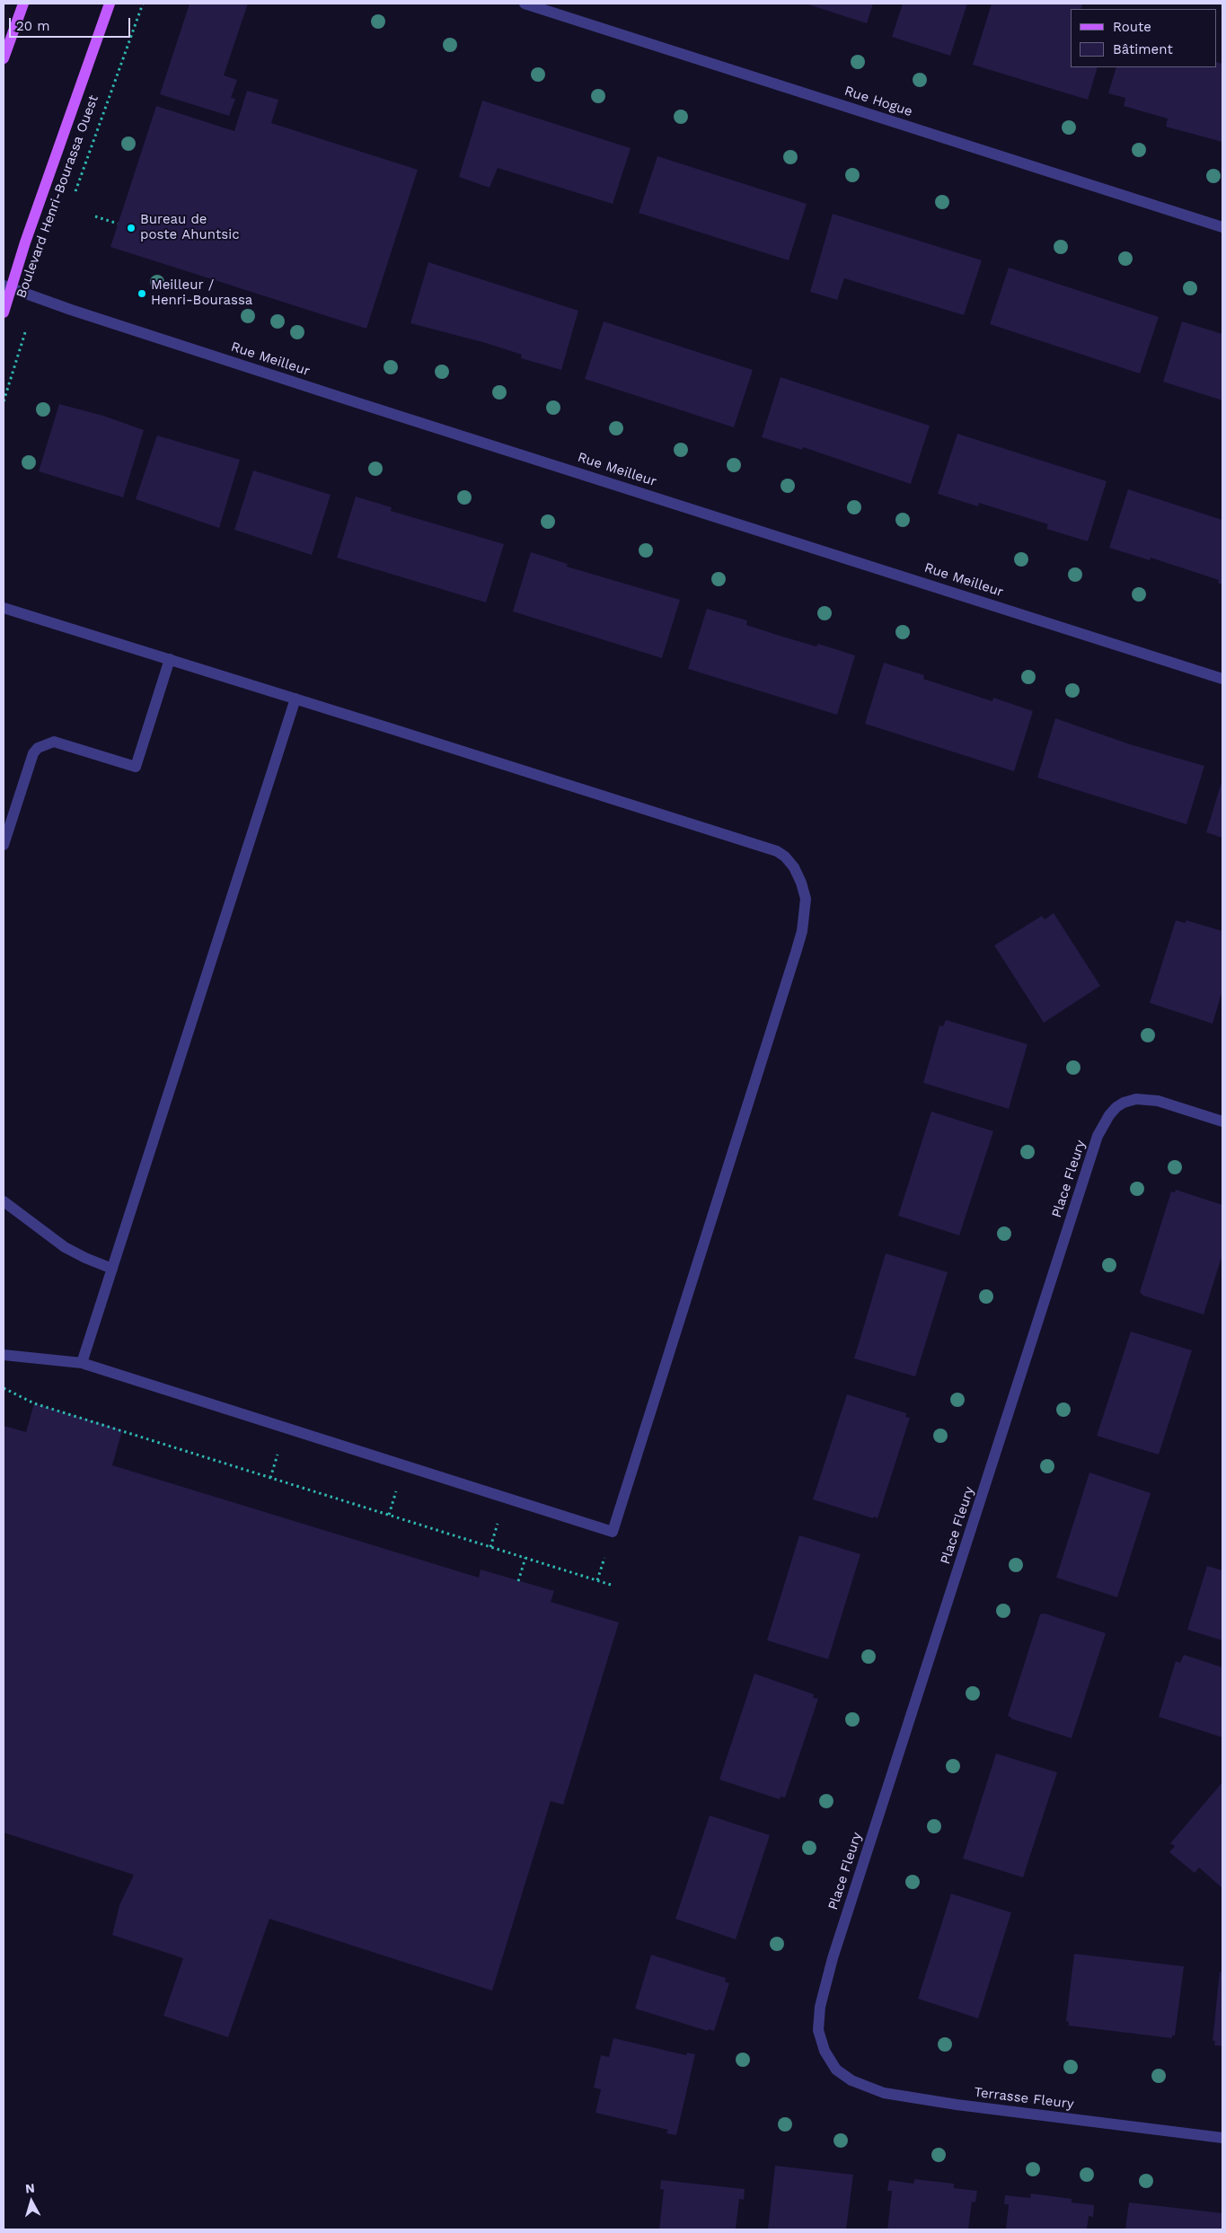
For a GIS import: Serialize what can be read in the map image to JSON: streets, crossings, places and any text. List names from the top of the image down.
{
  "streets": {
    "main road": ["Boulevard Henri-Bourassa Ouest"],
    "street": [
      "Rue Hogue",
      "Rue Meilleur",
      "Place Fleury",
      "Terrasse Fleury"
    ]
  },
  "crossings": [
    ["Boulevard Henri-Bourassa Ouest", "Rue Meilleur"],
    ["Place Fleury", "Terrasse Fleury"]
  ],
  "places": ["Bureau de poste Ahuntsic", "Meilleur / Henri-Bourassa"],
  "legend": ["Route", "Bâtiment"],
  "scale_bar": "20 m",
  "north": "top"
}
